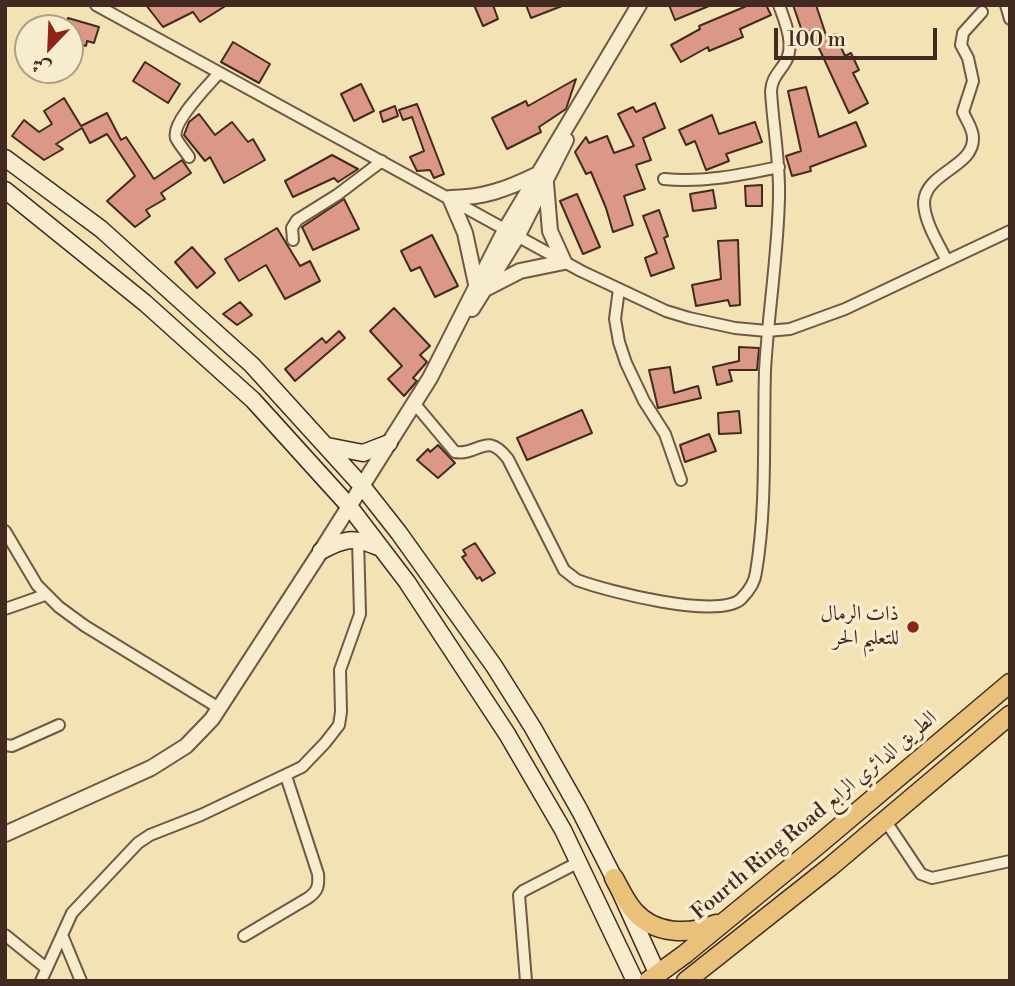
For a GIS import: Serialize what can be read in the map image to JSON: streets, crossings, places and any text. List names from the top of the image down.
{
  "streets": {
    "main road": ["Fourth Ring Road الطريق الدائري الرابع"]
  },
  "places": ["ذات الرمال للتعليم الحر"],
  "scale_bar": "100 m",
  "north": "bottom left"
}
